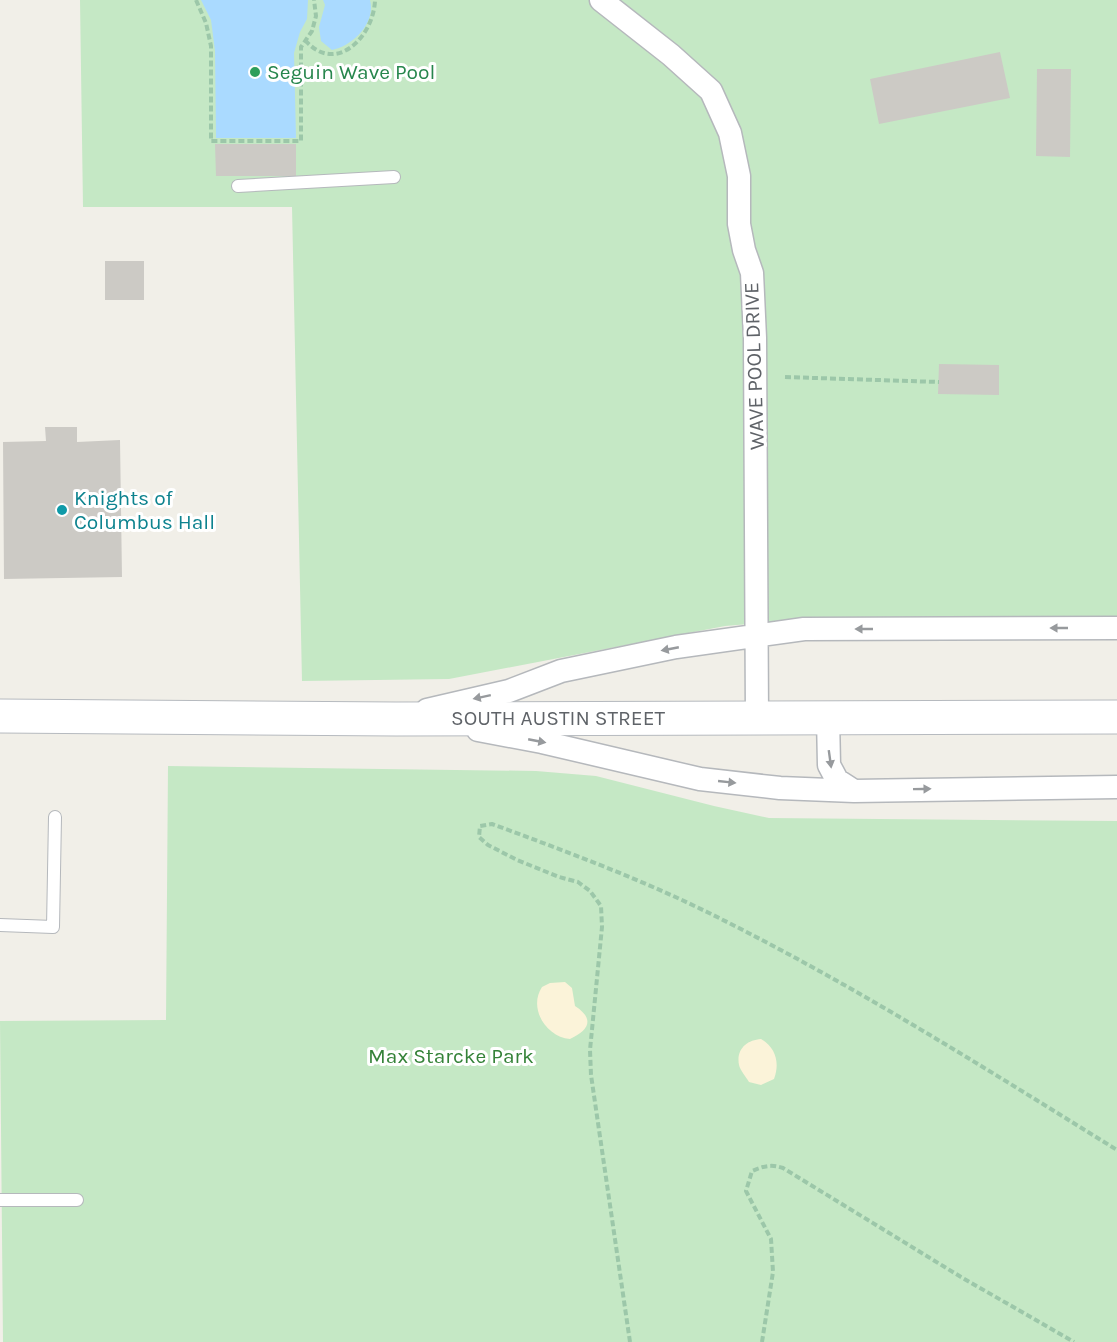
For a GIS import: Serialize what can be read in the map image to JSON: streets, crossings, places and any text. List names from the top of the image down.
{
  "streets": {
    "main road": ["SOUTH AUSTIN STREET"],
    "street": ["WAVE POOL DRIVE"]
  },
  "crossings": [
    ["WAVE POOL DRIVE", "SOUTH AUSTIN STREET"]
  ],
  "parks": ["Max Starcke Park"],
  "places": ["Seguin Wave Pool", "Knights of Columbus Hall"]
}
